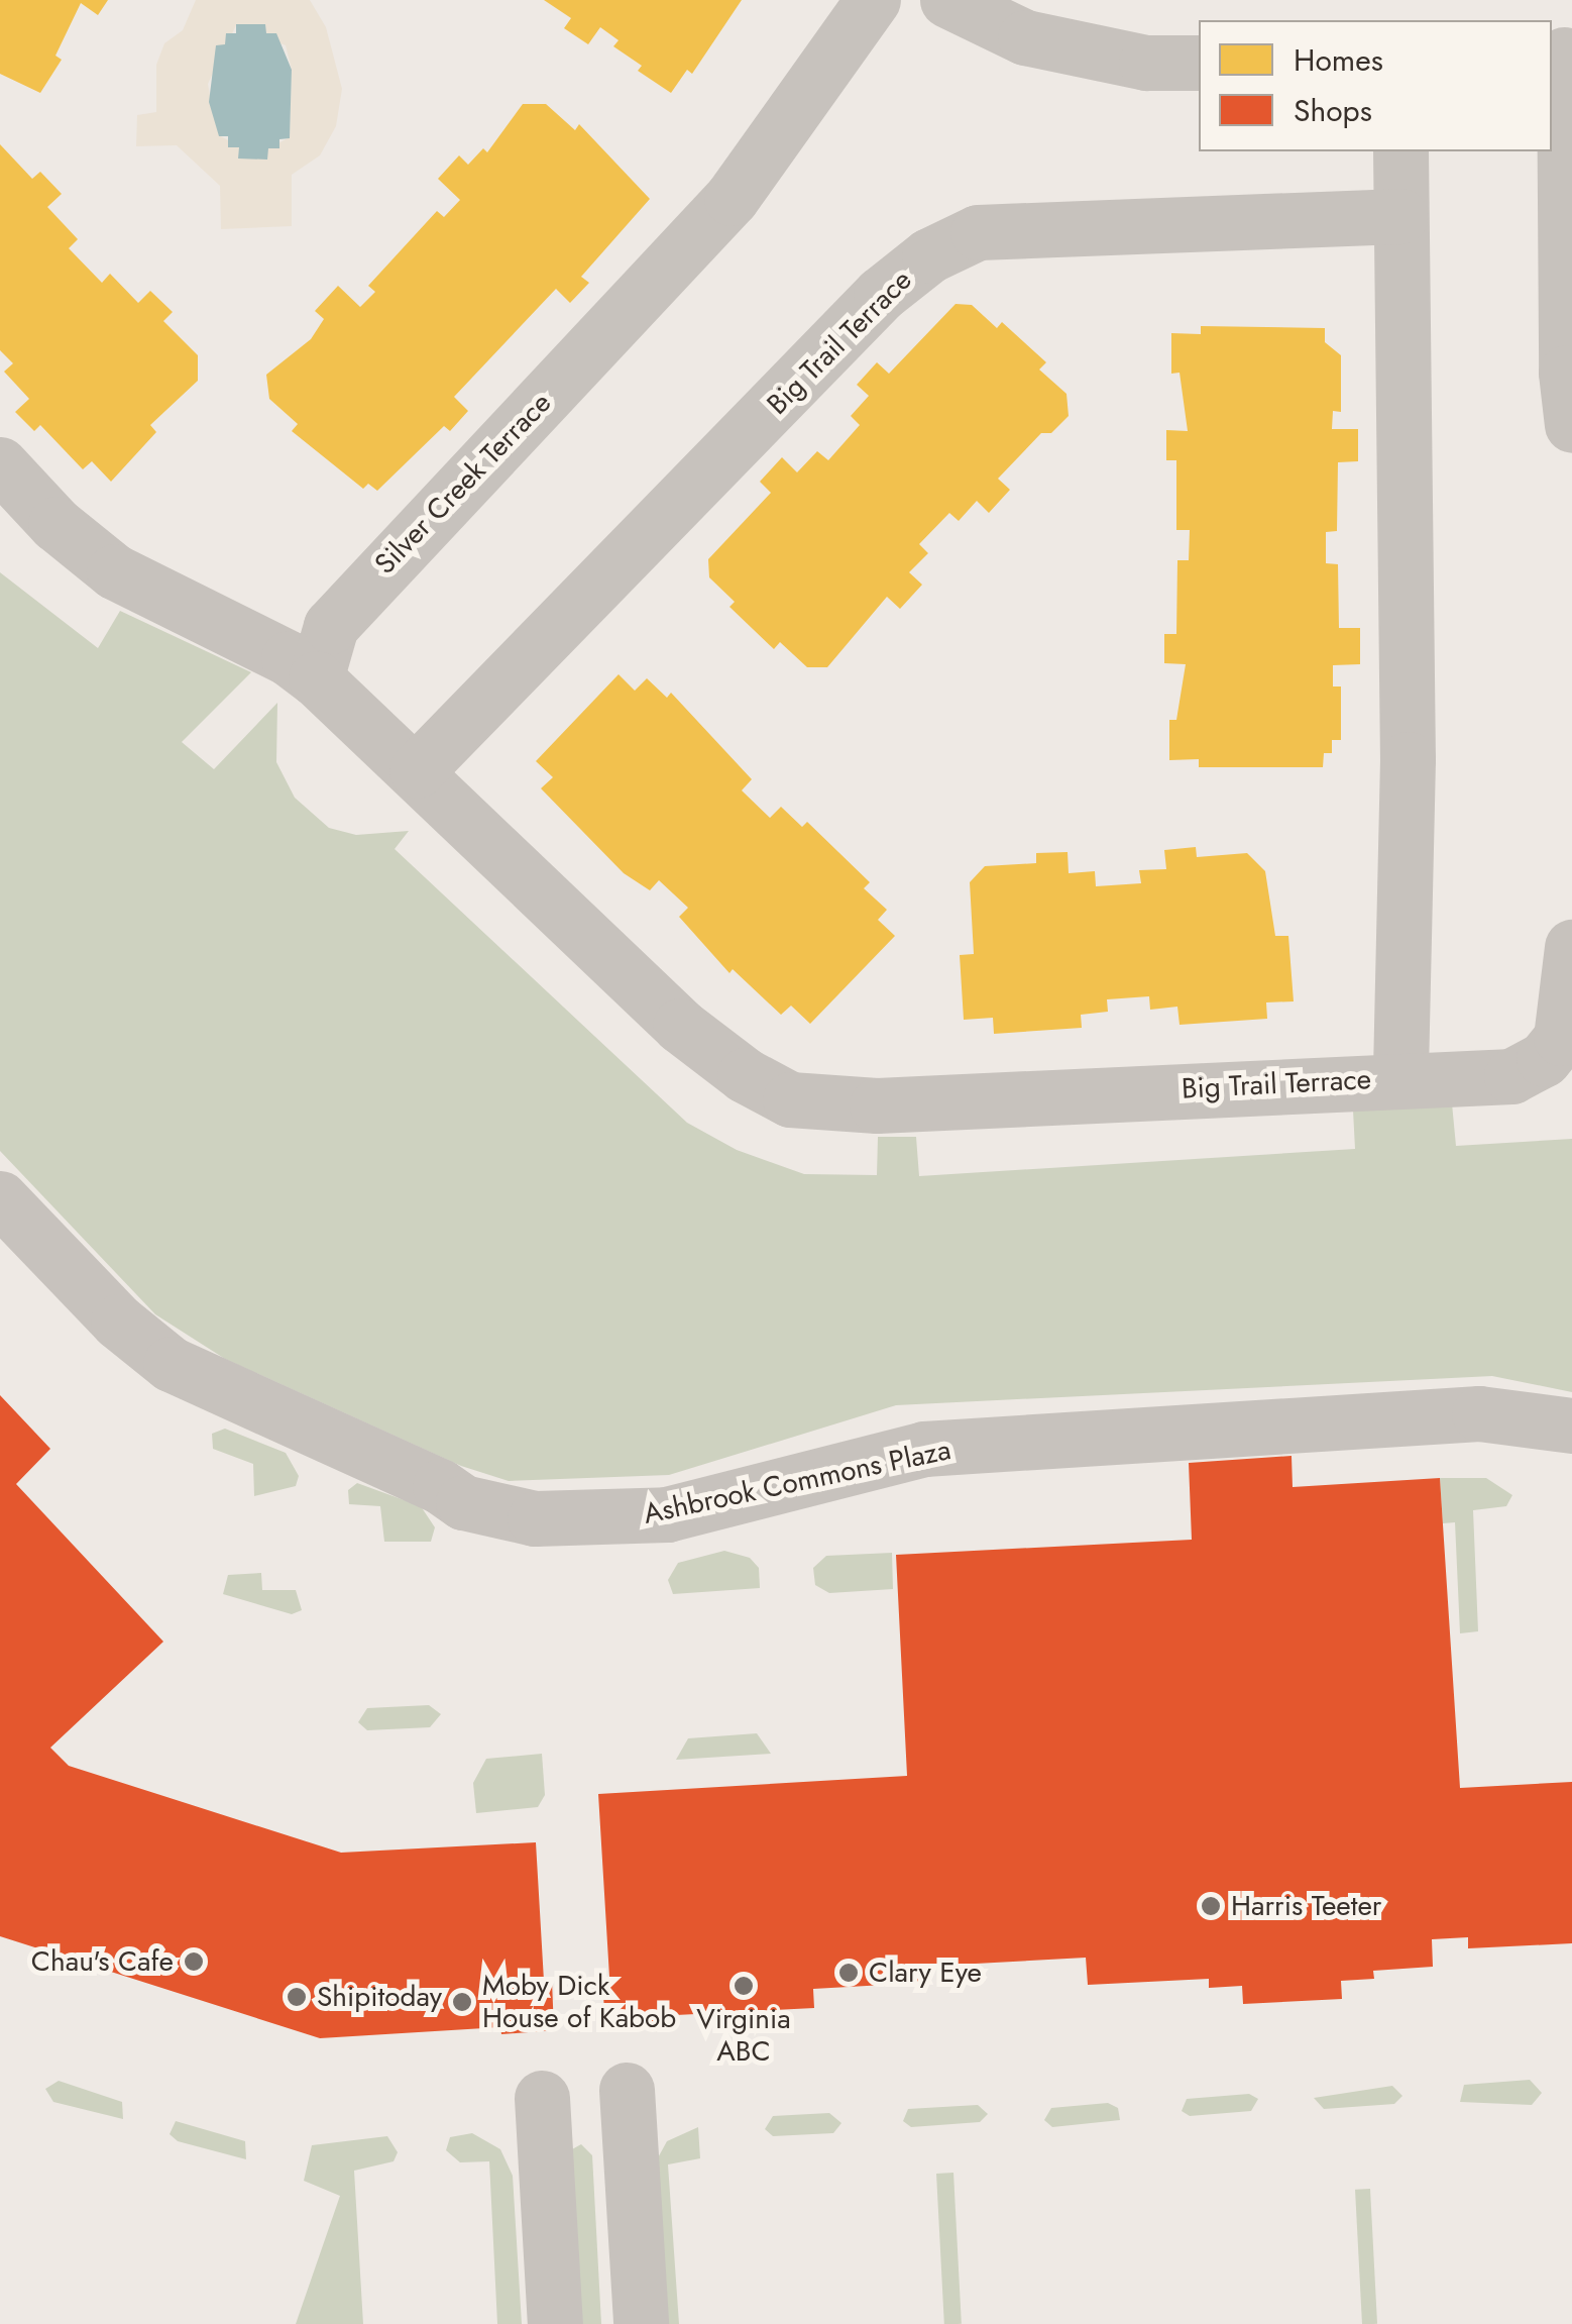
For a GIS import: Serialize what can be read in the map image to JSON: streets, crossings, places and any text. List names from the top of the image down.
{
  "streets": {
    "street": ["Big Trail Terrace", "Silver Creek Terrace", "Ashbrook Commons Plaza"]
  },
  "crossings": [
    ["Big Trail Terrace", "Silver Creek Terrace"]
  ],
  "places": [
    "Harris Teeter",
    "Chau's Cafe",
    "Clary Eye",
    "Virginia ABC",
    "Shipitoday",
    "Moby Dick House of Kabob"
  ],
  "legend": ["Homes", "Shops"]
}
